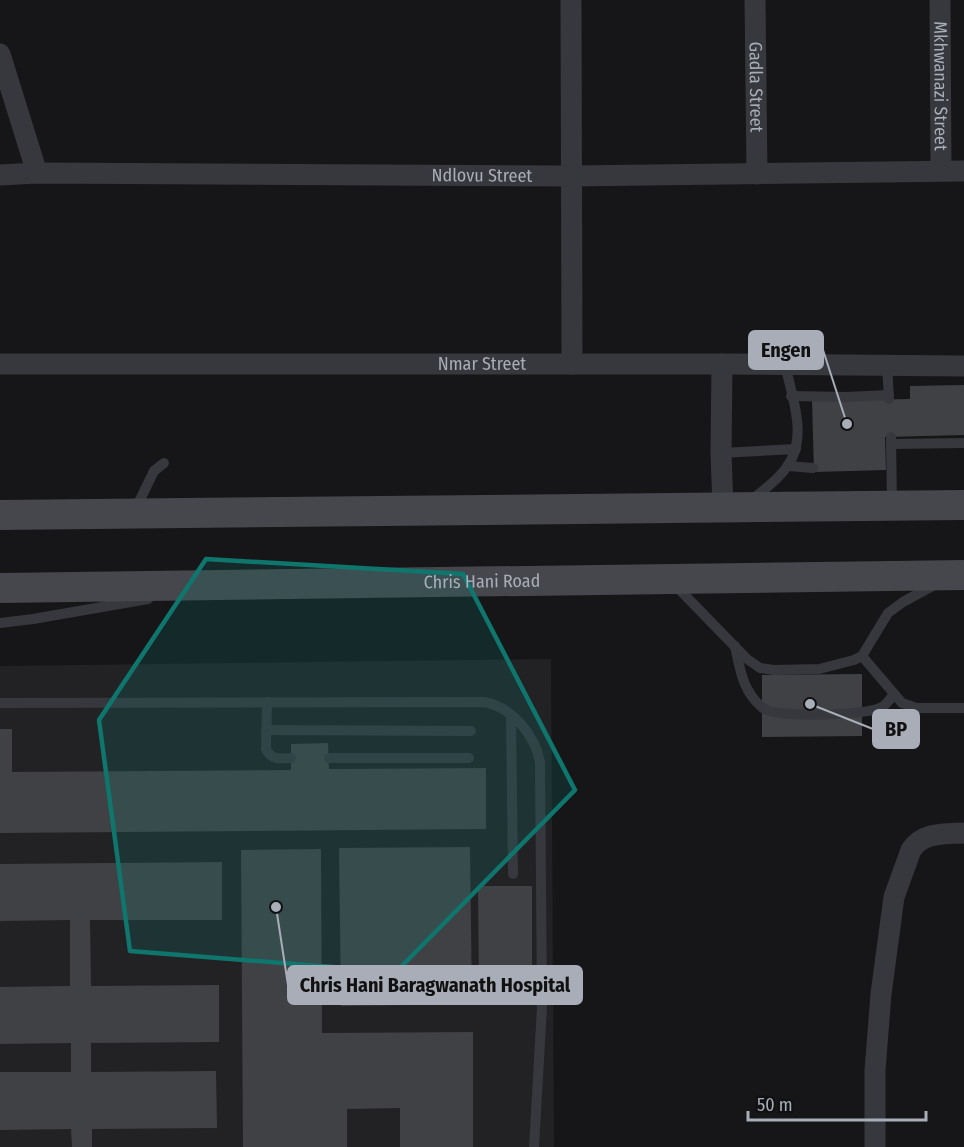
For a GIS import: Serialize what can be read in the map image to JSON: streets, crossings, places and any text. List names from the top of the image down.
{
  "streets": {
    "main road": ["Chris Hani Road"],
    "street": [
      "Mkhwanazi Street",
      "Gadla Street",
      "Ndlovu Street",
      "Nmar Street"
    ]
  },
  "crossings": [
    ["Mkhwanazi Street", "Ndlovu Street"],
    ["Gadla Street", "Ndlovu Street"]
  ],
  "places": ["Engen", "BP", "Chris Hani Baragwanath Hospital"],
  "scale_bar": "50 m"
}
